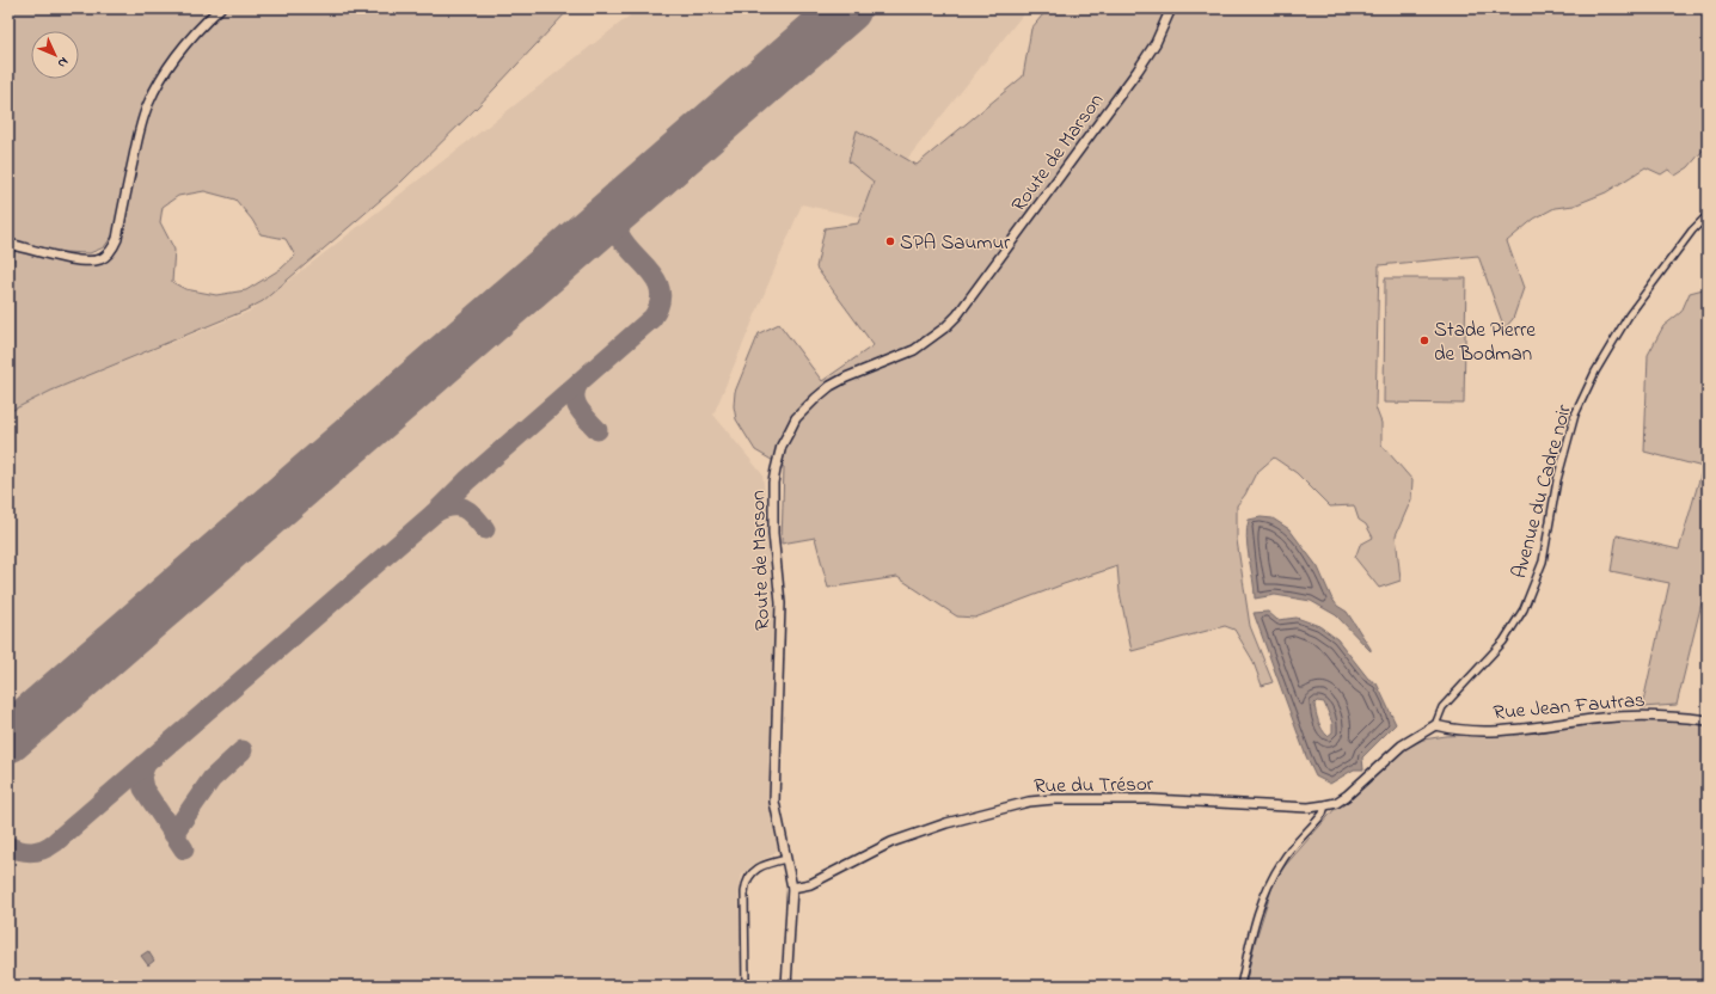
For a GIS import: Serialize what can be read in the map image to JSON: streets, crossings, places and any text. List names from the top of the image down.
{
  "streets": {
    "street": [
      "Route de Marson",
      "Avenue du Cadre noir",
      "Rue Jean Fautras",
      "Rue du Trésor"
    ]
  },
  "crossings": [
    ["Route de Marson", "Rue du Trésor"],
    ["Avenue du Cadre noir", "Rue Jean Fautras"],
    ["Avenue du Cadre noir", "Rue du Trésor"],
    ["Rue Jean Fautras", "Rue du Trésor"]
  ],
  "places": ["SPA Saumur", "Stade Pierre de Bodman"],
  "north": "bottom right"
}
